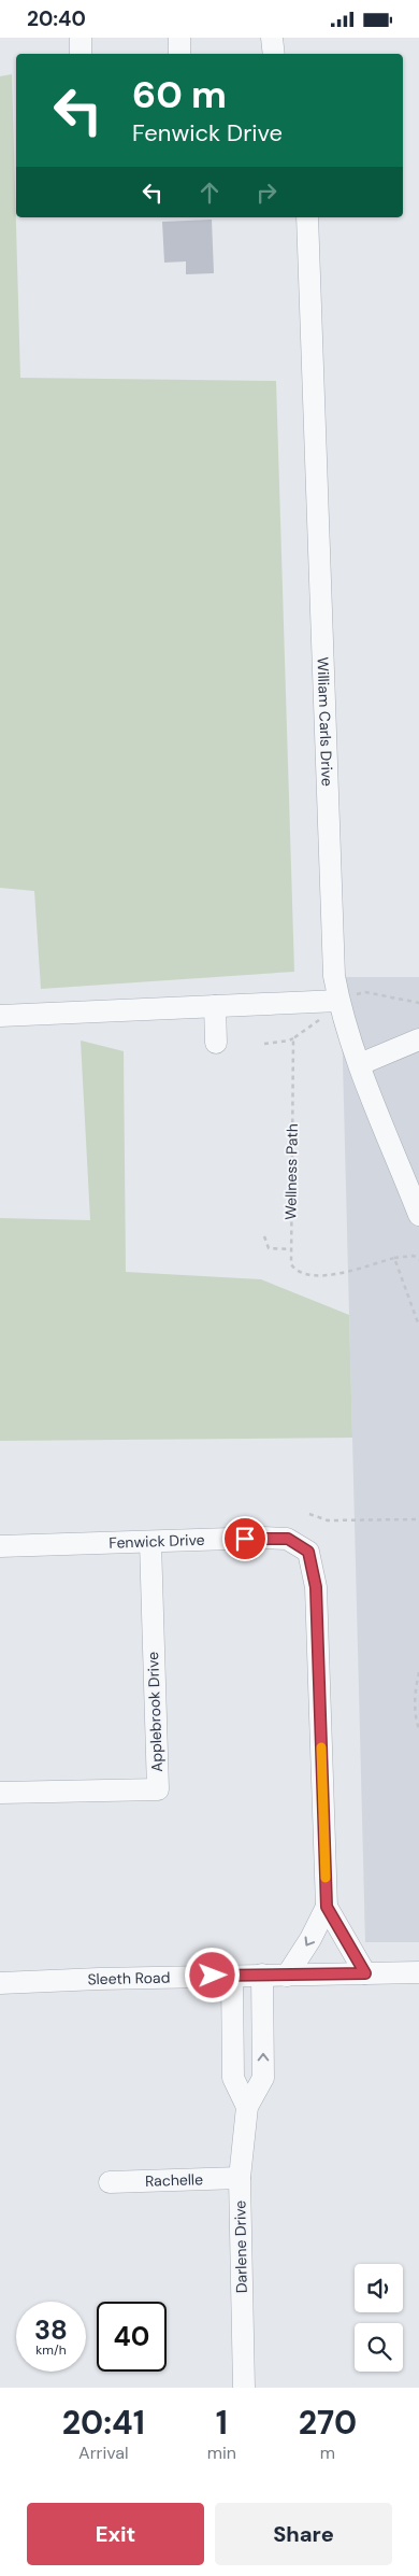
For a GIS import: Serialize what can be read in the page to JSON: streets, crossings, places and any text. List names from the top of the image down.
{
  "streets": {
    "street": [
      "William Carls Drive",
      "Fenwick Drive",
      "Applebrook Drive",
      "Sleeth Road",
      "Rachelle",
      "Darlene Drive"
    ],
    "path": ["Wellness Path"]
  },
  "crossings": [
    ["Fenwick Drive", "Applebrook Drive"],
    ["Fenwick Drive", "Sleeth Road"],
    ["Sleeth Road", "Darlene Drive"],
    ["Rachelle", "Darlene Drive"]
  ],
  "page": {
    "status": "20:40",
    "turn": ["60 m", "Fenwick Drive"],
    "speed": "38 km/h",
    "limit": "40",
    "eta": [
      "20:41",
      "Arrival",
      "1",
      "min",
      "270",
      "m"
    ],
    "buttons": ["Exit", "Share"]
  }
}
